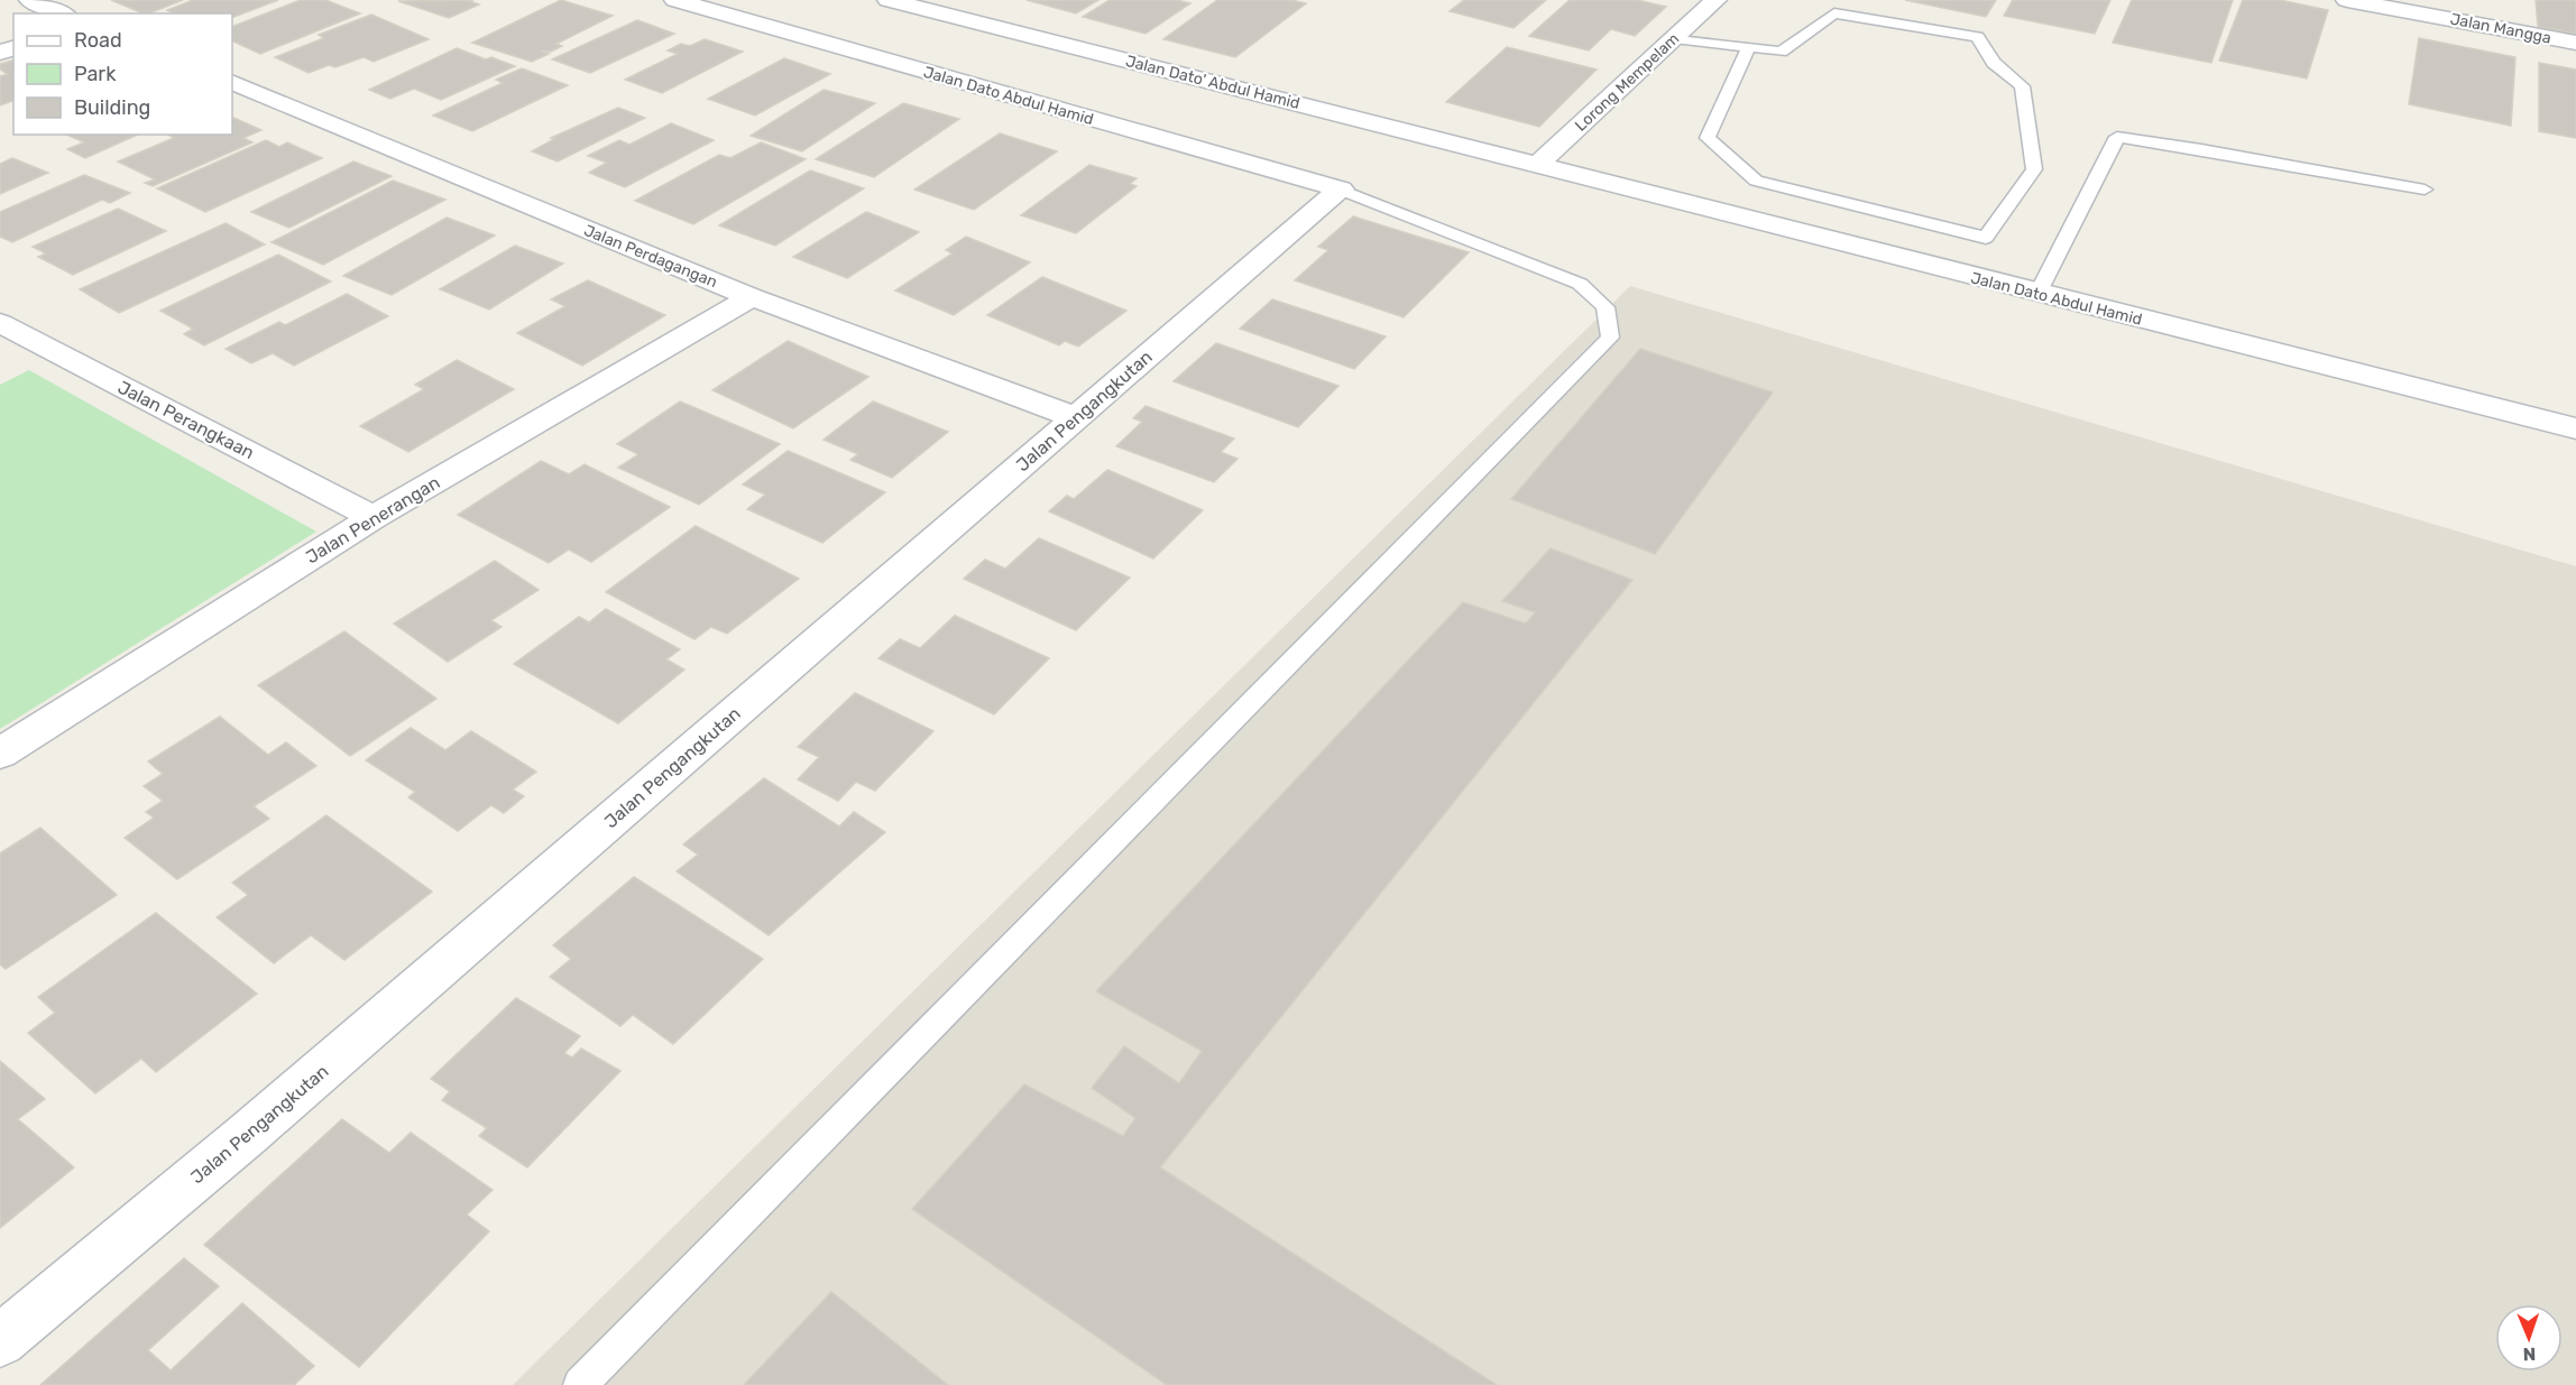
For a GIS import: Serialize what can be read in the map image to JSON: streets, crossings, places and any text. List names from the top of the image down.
{
  "streets": {
    "street": [
      "Jalan Mangga",
      "Jalan Dato' Abdul Hamid",
      "Lorong Mempelam",
      "Jalan Dato Abdul Hamid",
      "Jalan Perdagangan",
      "Jalan Pengangkutan",
      "Jalan Perangkaan",
      "Jalan Penerangan"
    ]
  },
  "crossings": [
    ["Jalan Dato' Abdul Hamid", "Lorong Mempelam"],
    ["Jalan Dato' Abdul Hamid", "Jalan Dato Abdul Hamid"],
    ["Lorong Mempelam", "Jalan Dato Abdul Hamid"],
    ["Jalan Dato Abdul Hamid", "Jalan Pengangkutan"],
    ["Jalan Perdagangan", "Jalan Pengangkutan"],
    ["Jalan Perdagangan", "Jalan Penerangan"],
    ["Jalan Perangkaan", "Jalan Penerangan"]
  ],
  "legend": ["Road", "Park", "Building"],
  "north": "bottom"
}
